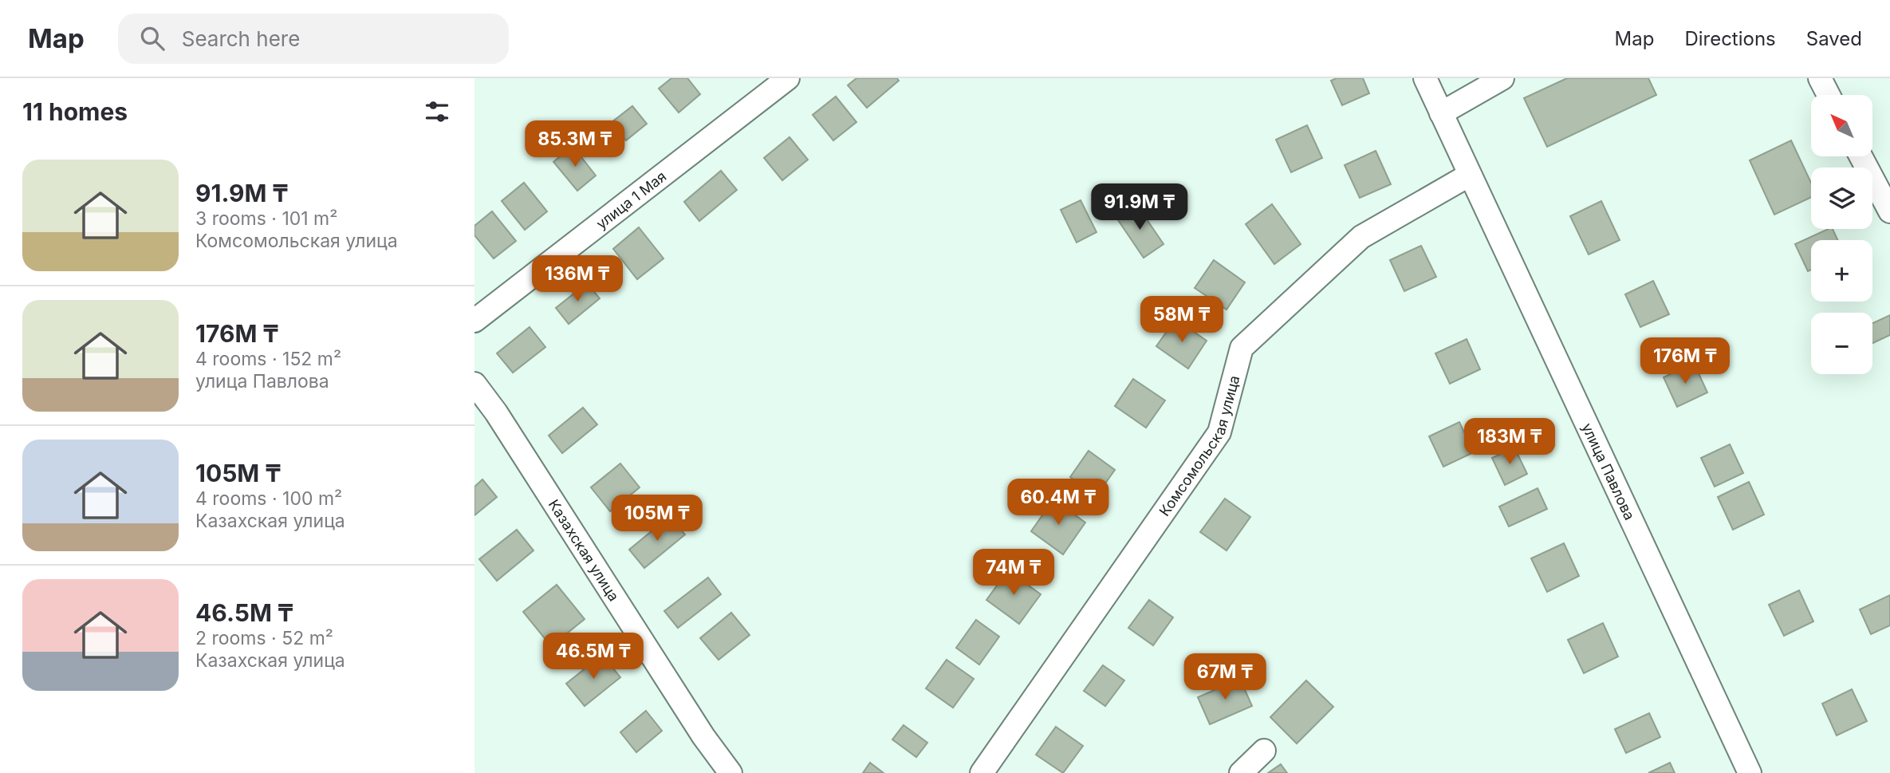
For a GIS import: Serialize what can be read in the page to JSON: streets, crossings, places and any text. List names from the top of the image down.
{
  "streets": {
    "street": [
      "улица 1 Мая",
      "Комсомольская улица",
      "улица Павлова",
      "Казахская улица"
    ]
  },
  "crossings": [
    ["Комсомольская улица", "улица Павлова"]
  ],
  "north": "top left",
  "page": {
    "header": "Map",
    "search": "Search here",
    "nav": ["Map", "Directions", "Saved"],
    "heading": "11 homes",
    "map_buttons": ["+", "−"],
    "price": [
      "85.3M ₸",
      "91.9M ₸",
      "136M ₸",
      "58M ₸",
      "176M ₸",
      "183M ₸",
      "60.4M ₸",
      "105M ₸",
      "74M ₸",
      "46.5M ₸",
      "67M ₸"
    ],
    "list": [
      {
        "name": "91.9M ₸",
        "note": "3 rooms · 101 m² · Комсомольская улица"
      },
      {
        "name": "176M ₸",
        "note": "4 rooms · 152 m² · улица Павлова"
      },
      {
        "name": "105M ₸",
        "note": "4 rooms · 100 m² · Казахская улица"
      },
      {
        "name": "46.5M ₸",
        "note": "2 rooms · 52 m² · Казахская улица"
      }
    ]
  }
}
